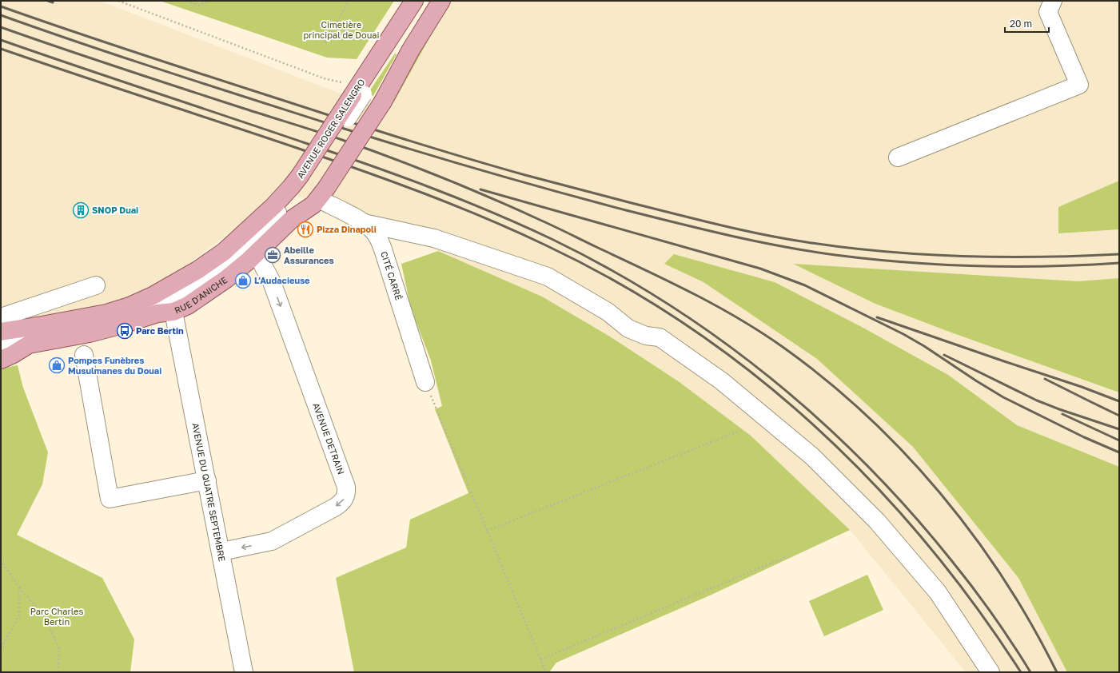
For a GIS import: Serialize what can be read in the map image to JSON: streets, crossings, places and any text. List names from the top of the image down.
{
  "streets": {
    "main road": ["AVENUE ROGER SALENGRO", "RUE D'ANICHE"],
    "street": ["CITÉ CARRÉ", "AVENUE DETRAIN", "AVENUE DU QUATRE SEPTEMBRE"]
  },
  "crossings": [
    ["AVENUE ROGER SALENGRO", "CITÉ CARRÉ"],
    ["AVENUE ROGER SALENGRO", "RUE D'ANICHE"],
    ["CITÉ CARRÉ", "RUE D'ANICHE"],
    ["RUE D'ANICHE", "AVENUE DETRAIN"],
    ["RUE D'ANICHE", "AVENUE DU QUATRE SEPTEMBRE"],
    ["AVENUE DETRAIN", "AVENUE DU QUATRE SEPTEMBRE"]
  ],
  "parks": ["Cimetière principal de Douai", "Parc Charles Bertin"],
  "places": {
    "building": ["SNOP Duai"],
    "restaurant": ["Pizza Dinapoli"],
    "office": ["Abeille Assurances"],
    "shop": ["L'Audacieuse", "Pompes Funèbres Musulmanes du Douai"],
    "bus stop": ["Parc Bertin"]
  },
  "scale_bar": "20 m"
}
